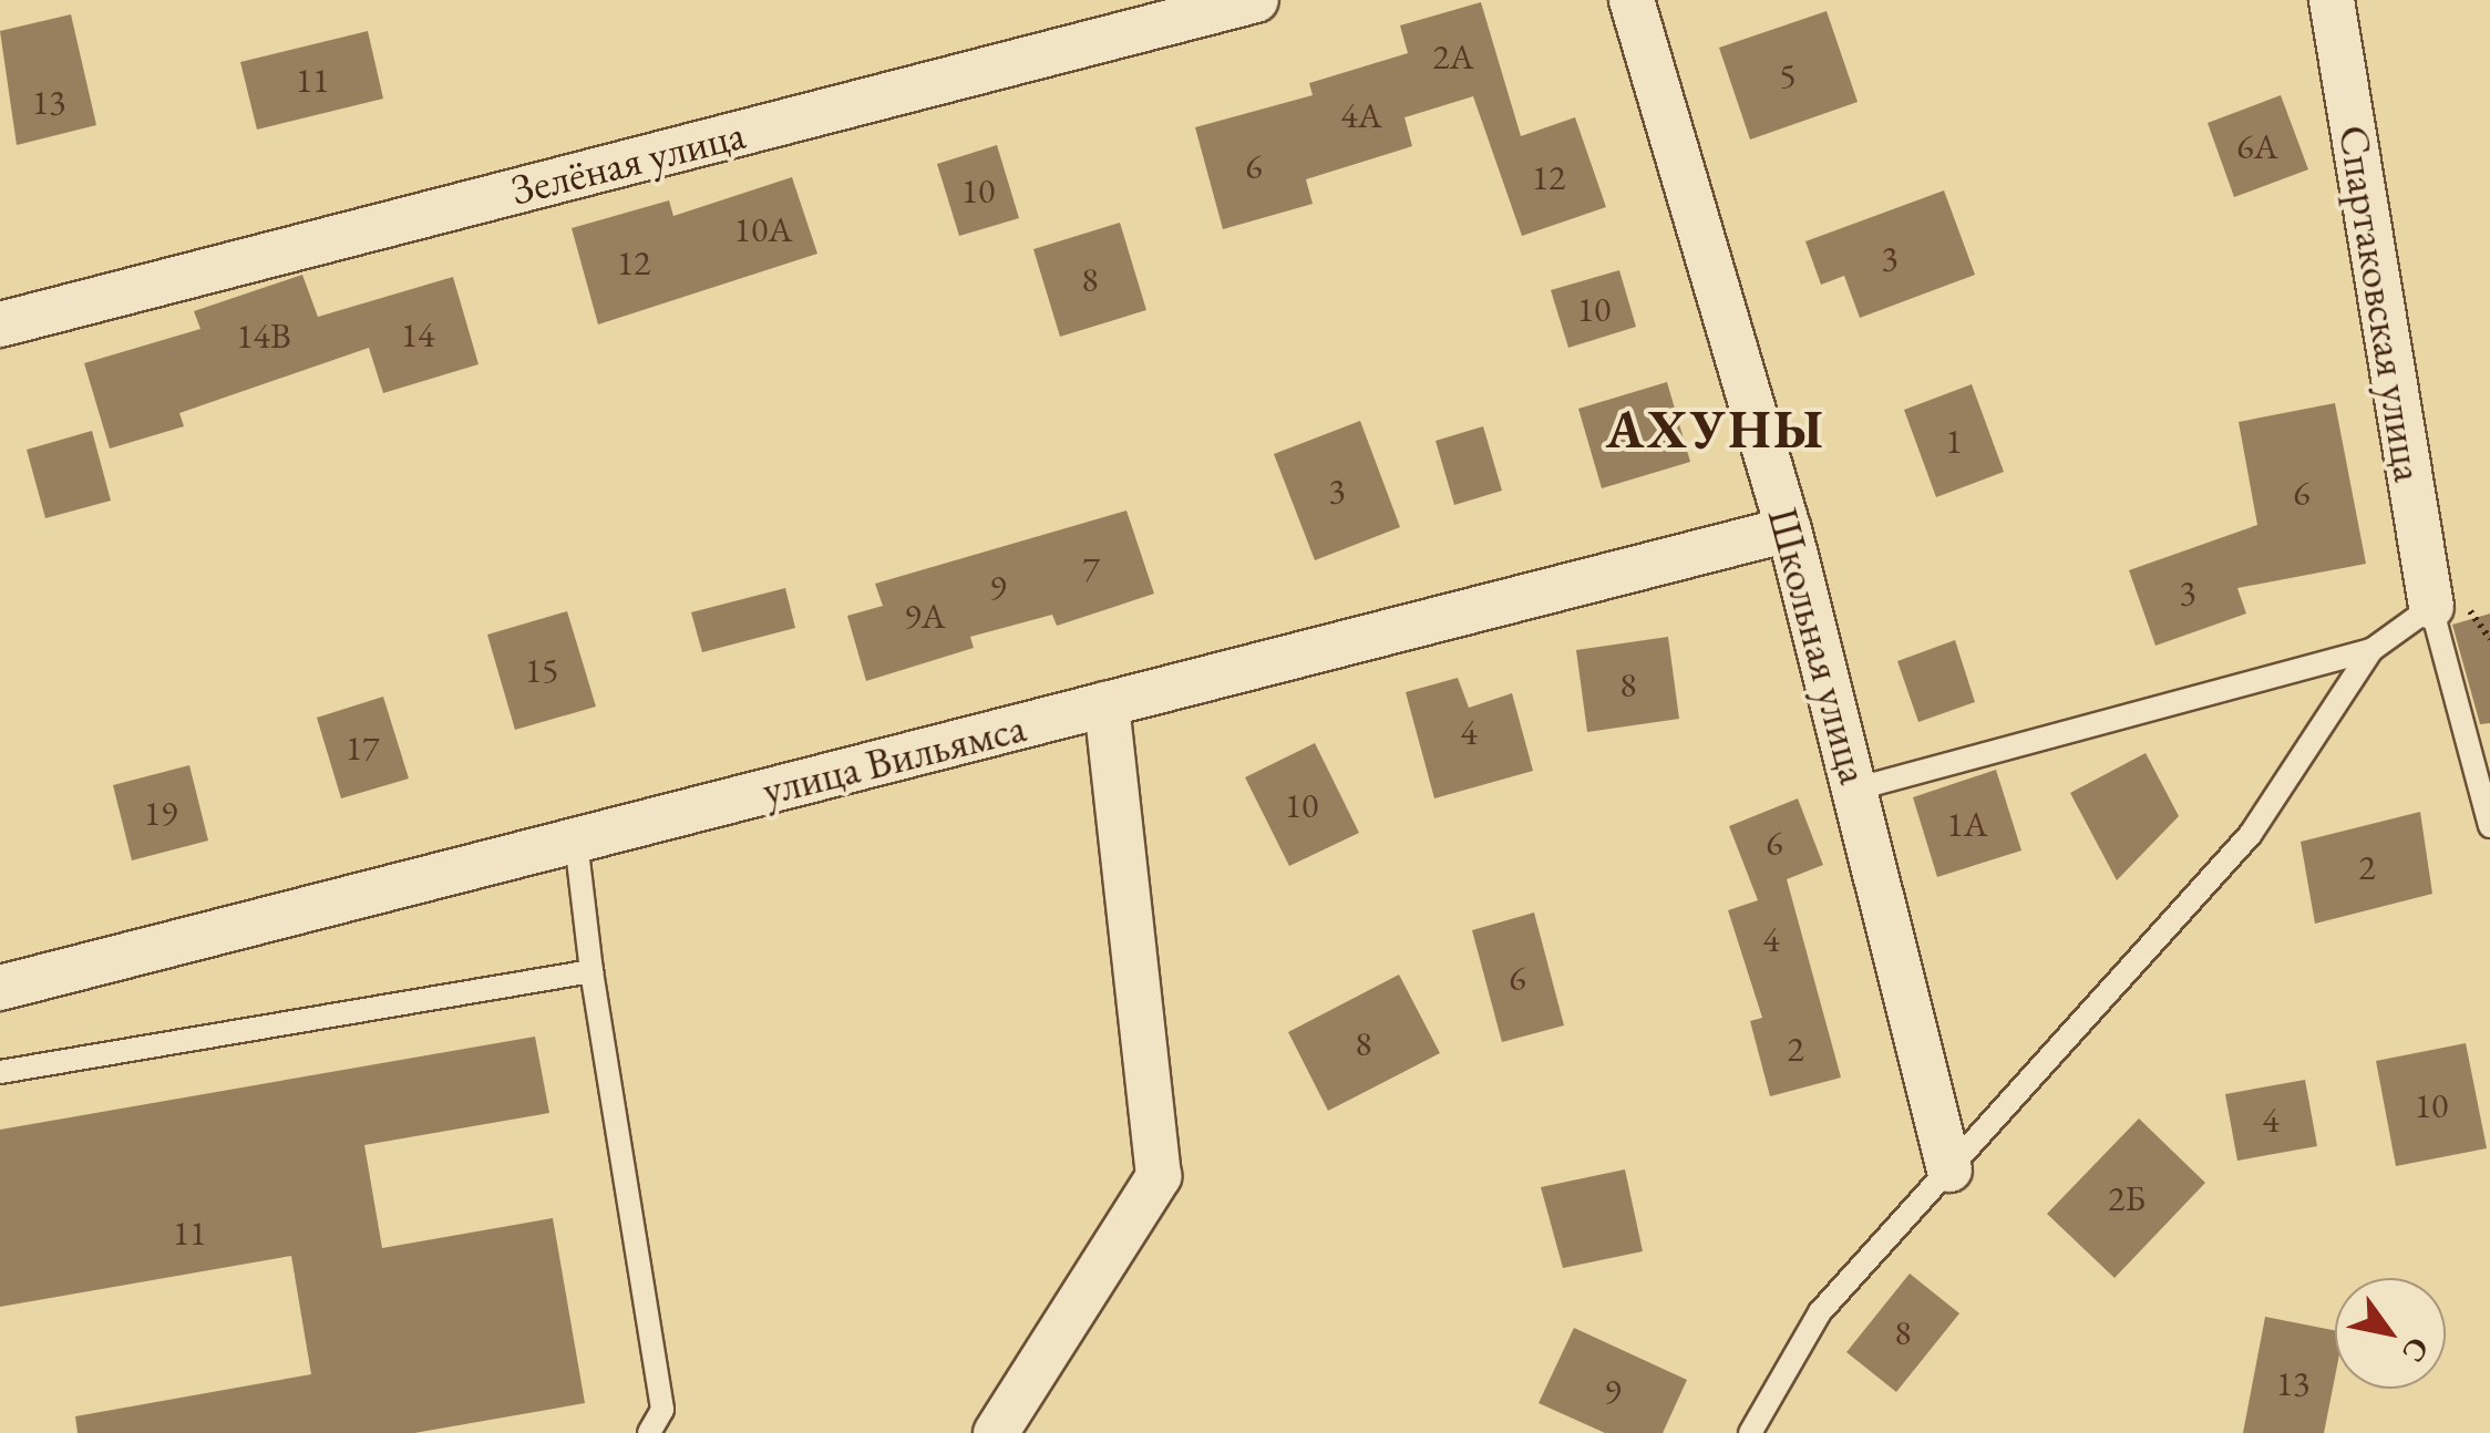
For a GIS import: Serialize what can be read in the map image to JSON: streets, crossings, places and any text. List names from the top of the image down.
{
  "streets": {
    "street": [
      "Зелёная улица",
      "Спартаковская улица",
      "Школьная улица",
      "улица Вильямса"
    ]
  },
  "crossings": [
    ["Школьная улица", "улица Вильямса"]
  ],
  "districts": ["АХУНЫ"],
  "house_numbers": [
    "2А",
    "5",
    "11",
    "13",
    "4А",
    "6А",
    "6",
    "12",
    "10",
    "10А",
    "3",
    "12",
    "8",
    "10",
    "14",
    "14В",
    "1",
    "3",
    "6",
    "7",
    "9",
    "3",
    "9А",
    "15",
    "8",
    "4",
    "17",
    "10",
    "19",
    "1А",
    "6",
    "2",
    "4",
    "6",
    "8",
    "2",
    "10",
    "4",
    "2Б",
    "11",
    "8",
    "13",
    "9"
  ],
  "north": "bottom right"
}
